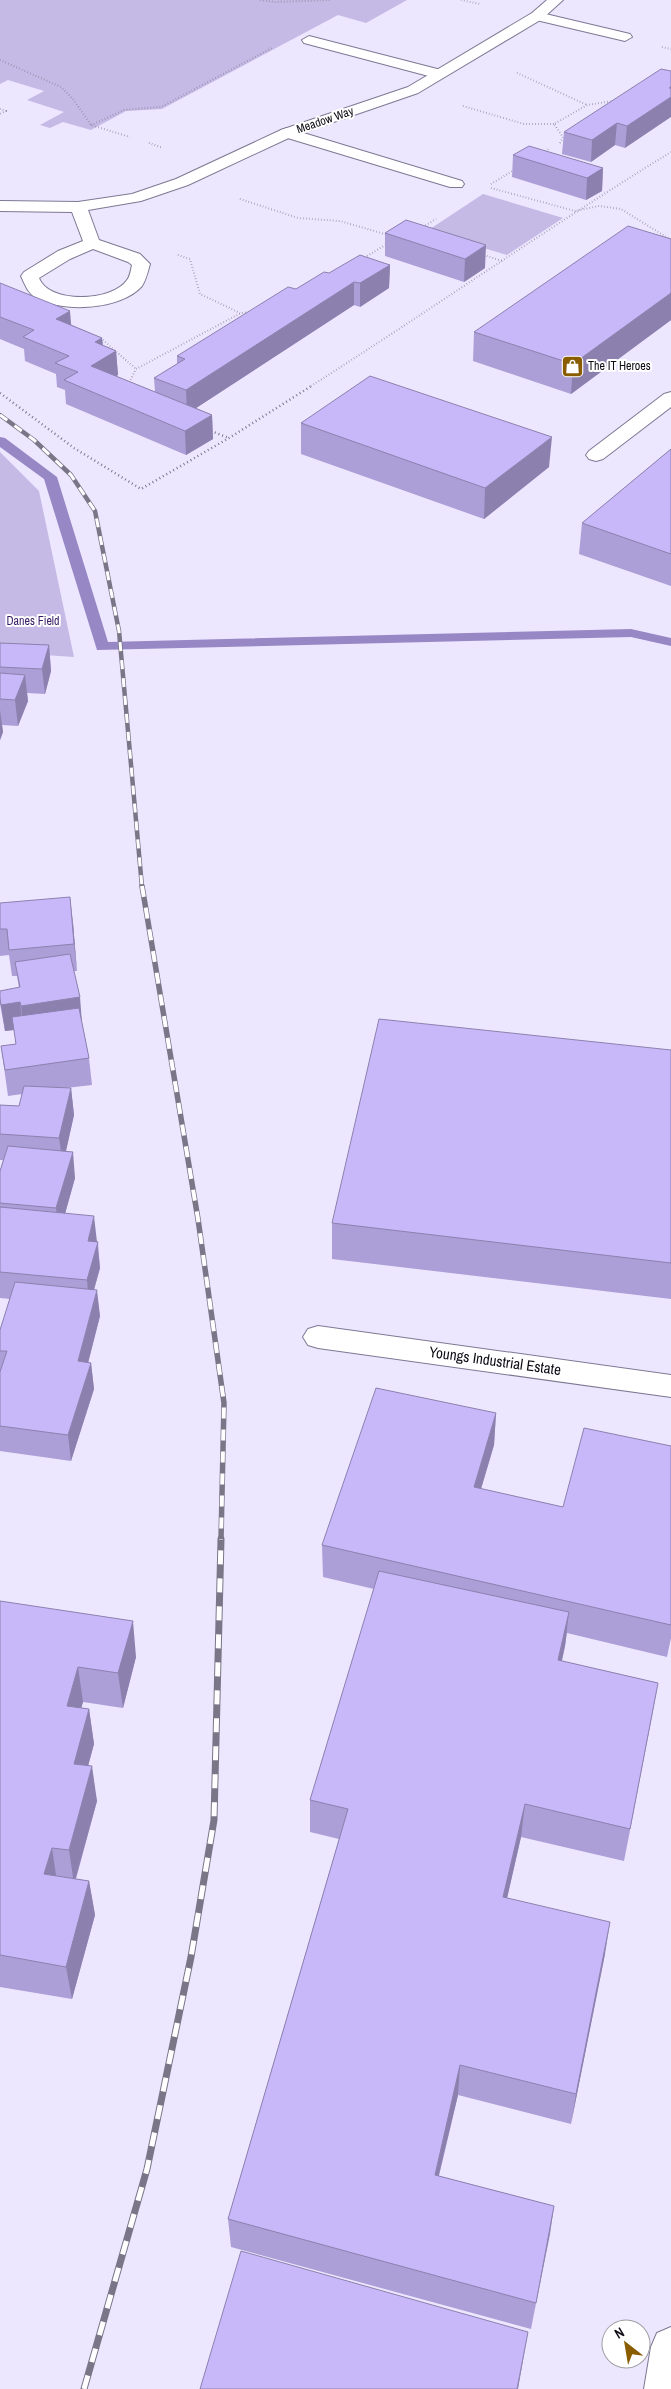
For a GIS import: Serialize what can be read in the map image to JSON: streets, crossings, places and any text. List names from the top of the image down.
{
  "streets": {
    "street": ["Meadow Way", "Youngs Industrial Estate"]
  },
  "parks": ["Danes Field"],
  "places": {
    "shop": ["The IT Heroes"]
  },
  "north": "top left"
}
